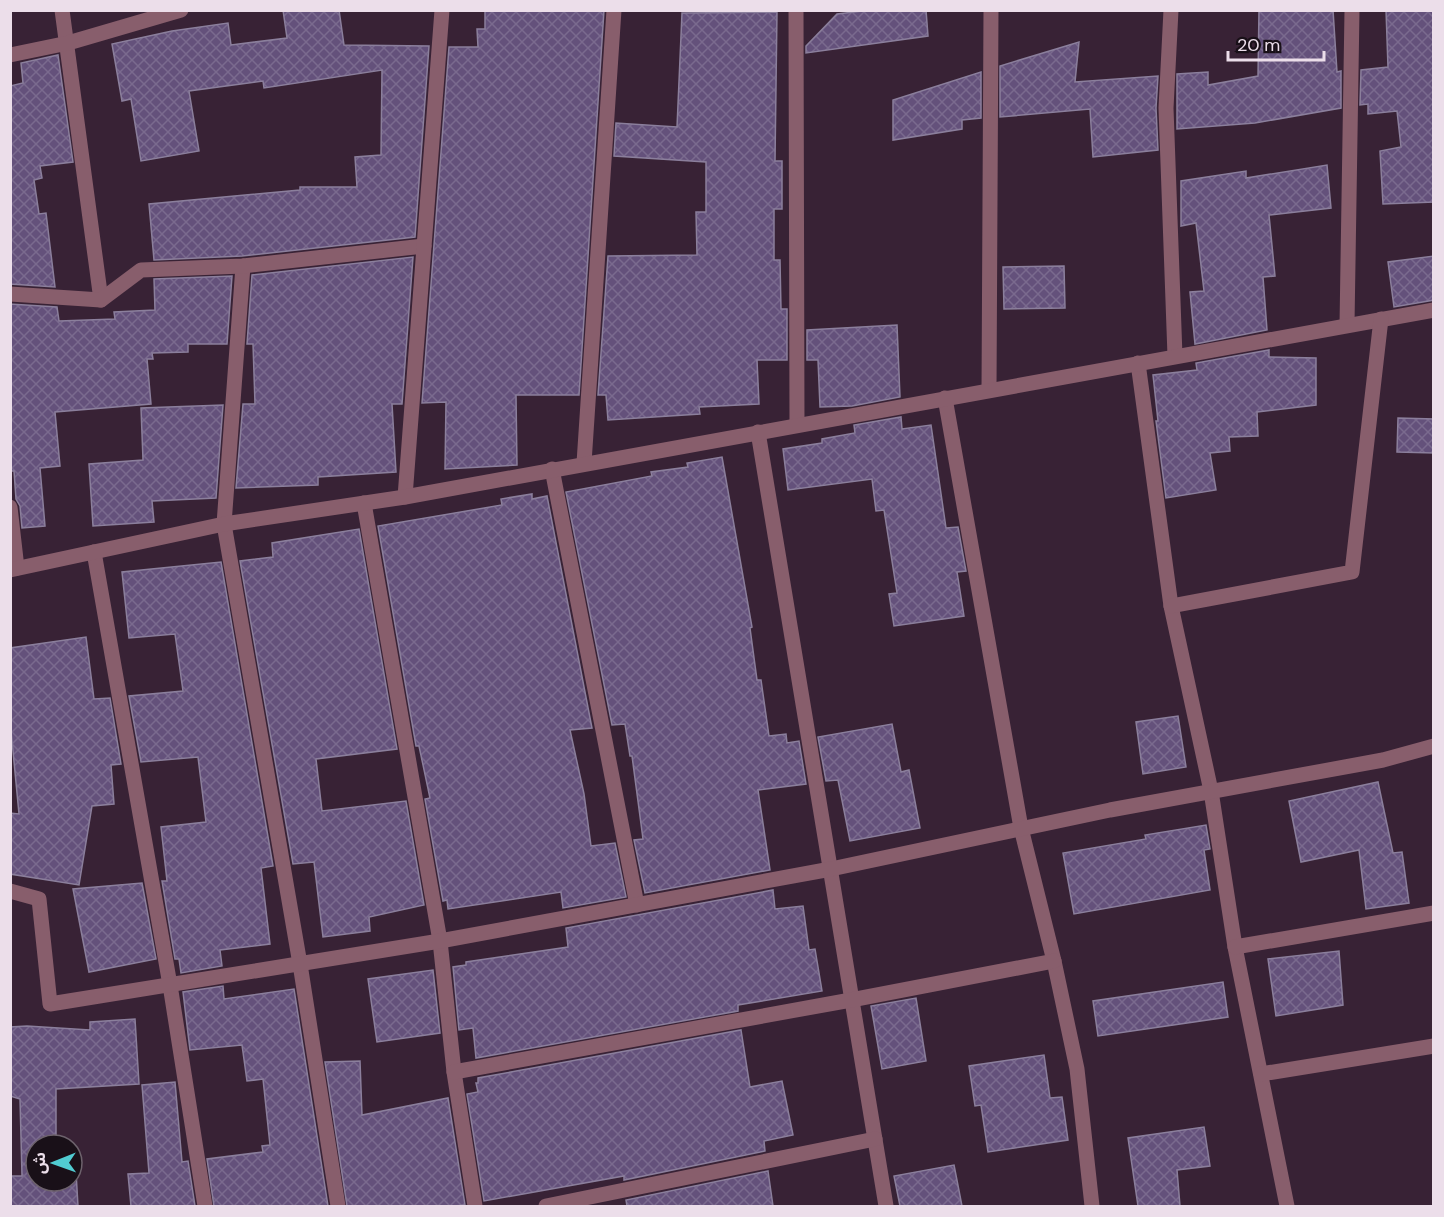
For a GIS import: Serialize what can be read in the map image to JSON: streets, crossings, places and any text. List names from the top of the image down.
{
  "scale_bar": "20 m",
  "north": "left"
}
